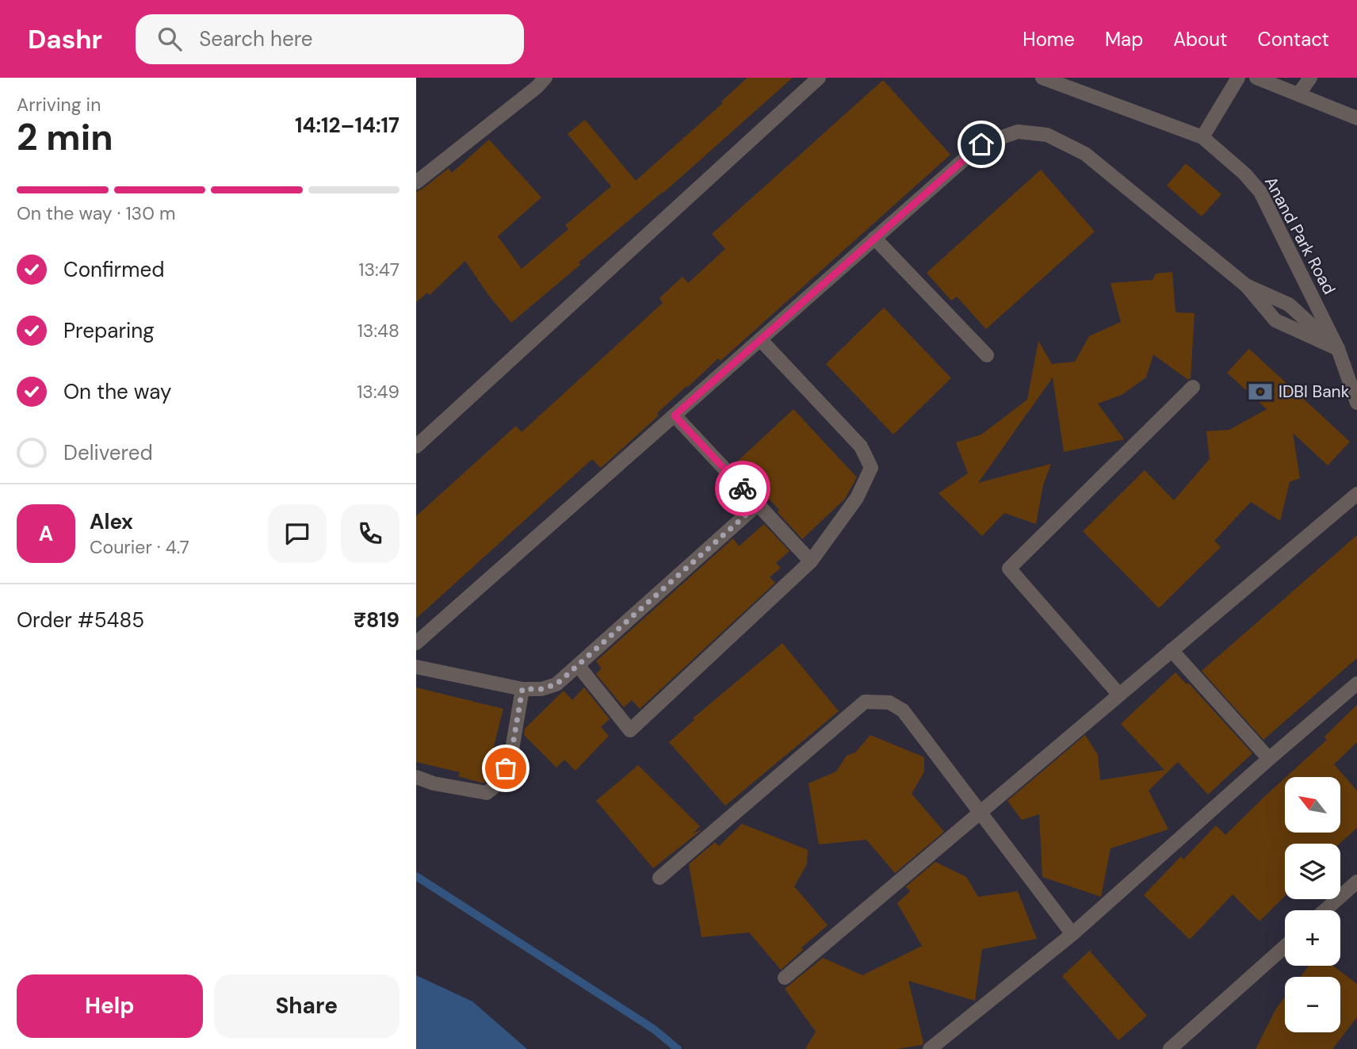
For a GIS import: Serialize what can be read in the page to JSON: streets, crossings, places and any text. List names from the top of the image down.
{
  "streets": {
    "street": ["Anand Park Road"]
  },
  "places": {
    "bank": ["IDBI Bank"]
  },
  "north": "top left",
  "page": {
    "header": "Dashr",
    "search": "Search here",
    "nav": [
      "Home",
      "Map",
      "About",
      "Contact"
    ],
    "heading": ["2 min", "Arriving in", "14:12–14:17"],
    "panel": [
      "Alex",
      "Courier · 4.7",
      "Order #5485",
      "₹819"
    ],
    "bar": "On the way · 130 m",
    "list": [
      ["Confirmed", "13:47"],
      ["Preparing", "13:48"],
      ["On the way", "13:49"],
      "Delivered"
    ],
    "round": "A",
    "map_buttons": ["+", "−"],
    "buttons": ["Help", "Share"]
  }
}
